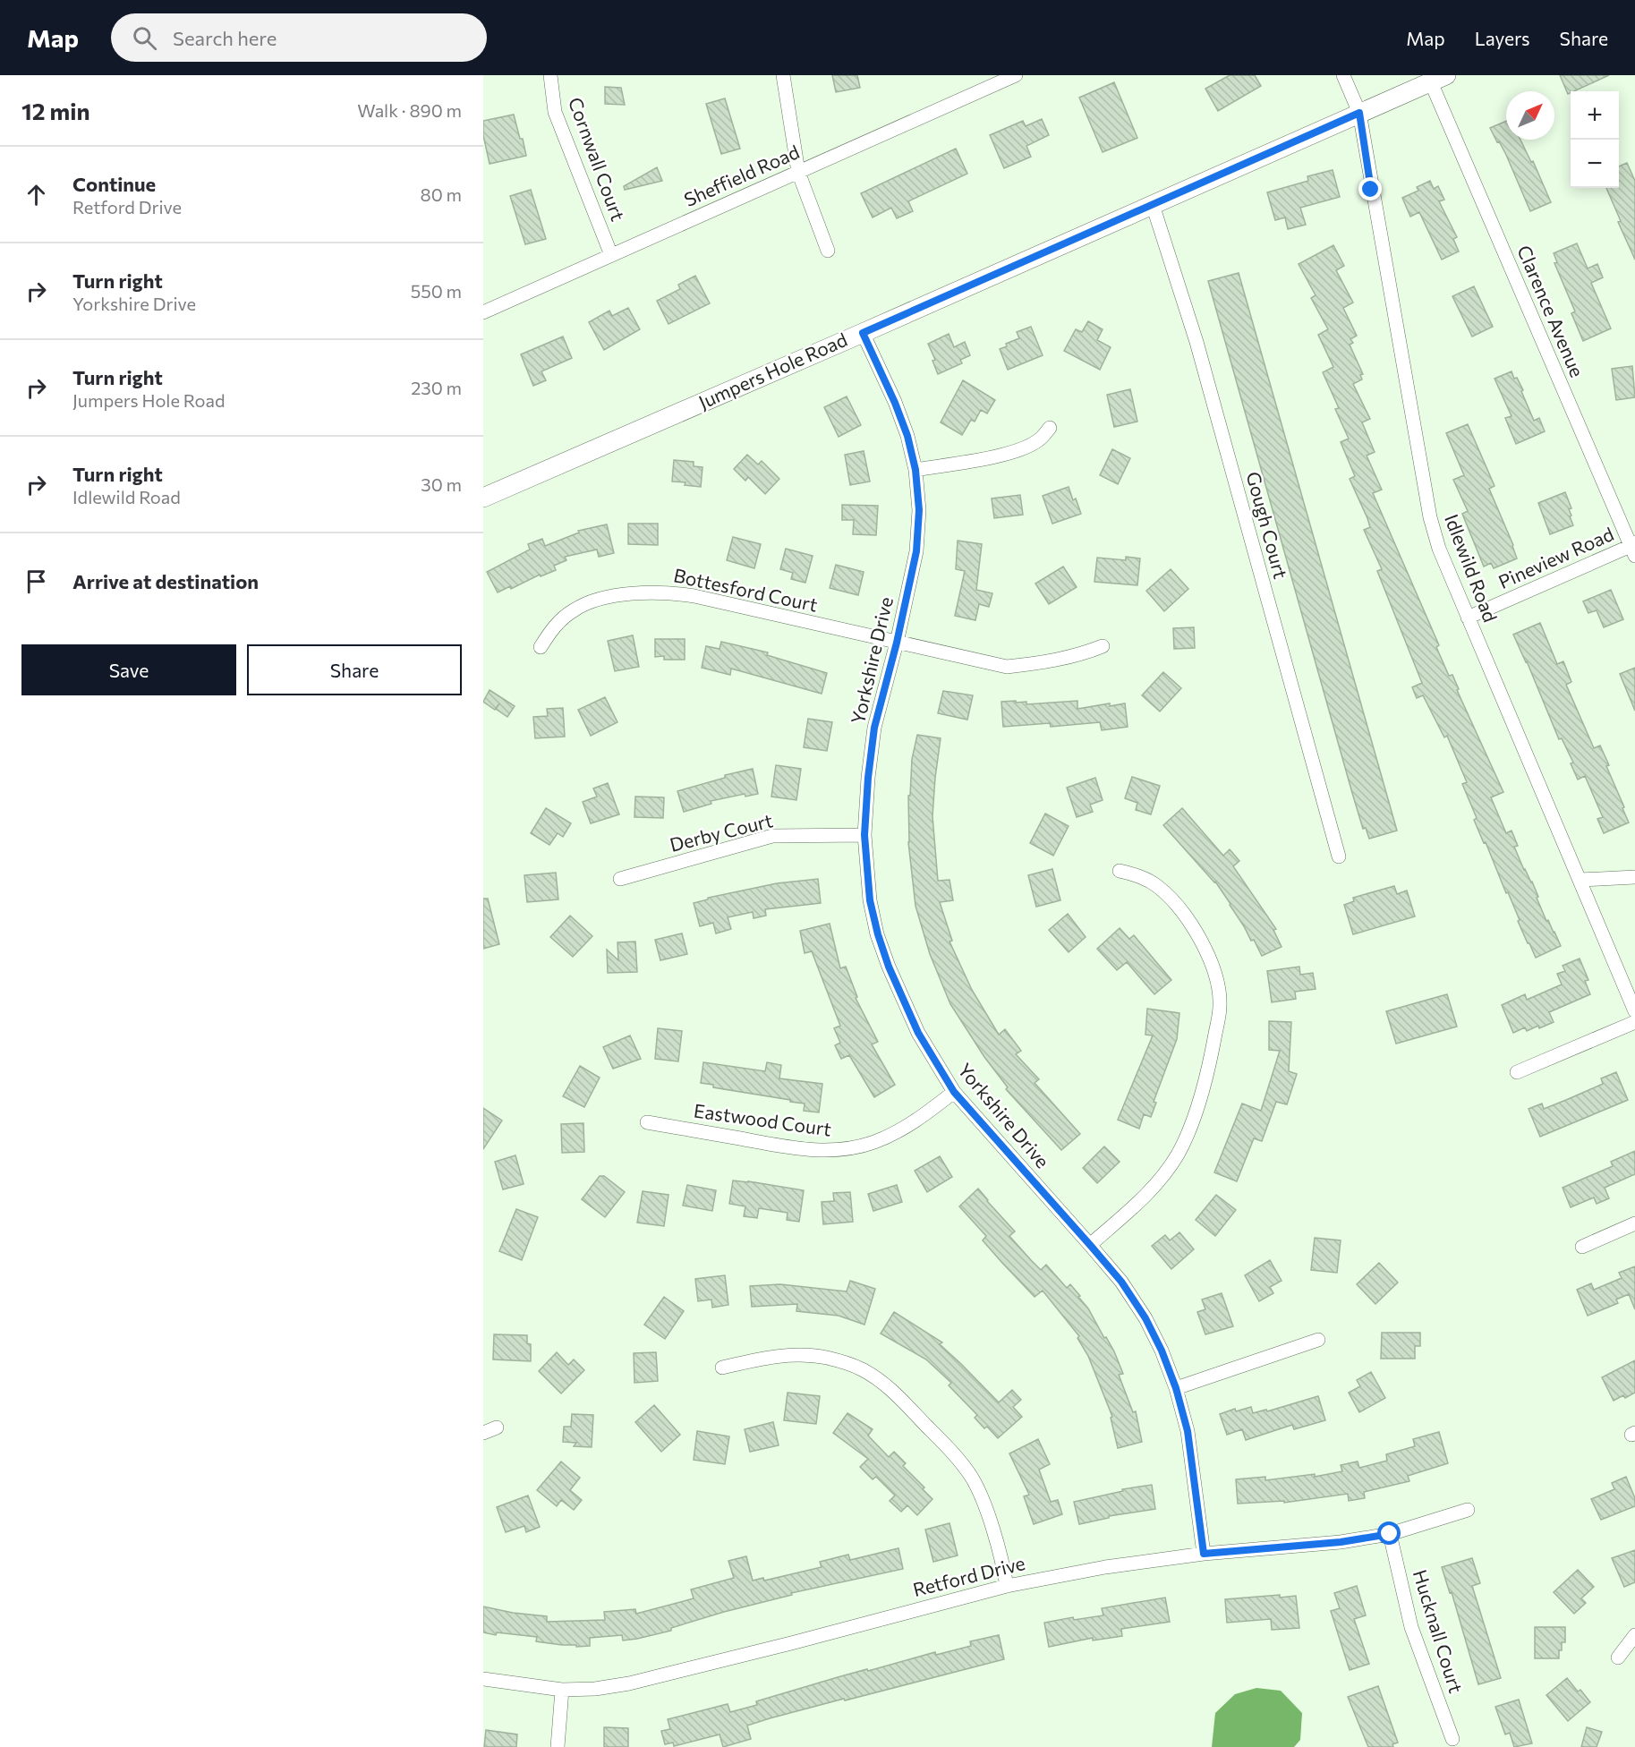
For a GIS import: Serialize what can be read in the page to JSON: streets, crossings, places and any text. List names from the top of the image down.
{
  "streets": {
    "main road": ["Jumpers Hole Road"],
    "street": [
      "Cornwall Court",
      "Sheffield Road",
      "Clarence Avenue",
      "Gough Court",
      "Pineview Road",
      "Idlewild Road",
      "Bottesford Court",
      "Yorkshire Drive",
      "Derby Court",
      "Eastwood Court",
      "Retford Drive",
      "Hucknall Court"
    ]
  },
  "crossings": [
    ["Cornwall Court", "Sheffield Road"],
    ["Clarence Avenue", "Jumpers Hole Road"],
    ["Clarence Avenue", "Pineview Road"],
    ["Jumpers Hole Road", "Gough Court"],
    ["Jumpers Hole Road", "Idlewild Road"],
    ["Jumpers Hole Road", "Yorkshire Drive"],
    ["Pineview Road", "Idlewild Road"],
    ["Bottesford Court", "Yorkshire Drive"],
    ["Yorkshire Drive", "Derby Court"],
    ["Yorkshire Drive", "Eastwood Court"],
    ["Yorkshire Drive", "Retford Drive"],
    ["Retford Drive", "Hucknall Court"]
  ],
  "north": "top right",
  "page": {
    "header": "Map",
    "search": "Search here",
    "nav": ["Map", "Layers", "Share"],
    "heading": ["12 min", "Walk · 890 m"],
    "map_buttons": ["+", "−"],
    "list": [
      ["Continue", "Retford Drive", "80 m"],
      ["Turn right", "Yorkshire Drive", "550 m"],
      ["Turn right", "Jumpers Hole Road", "230 m"],
      ["Turn right", "Idlewild Road", "30 m"],
      "Arrive at destination"
    ],
    "buttons": ["Save", "Share"]
  }
}
